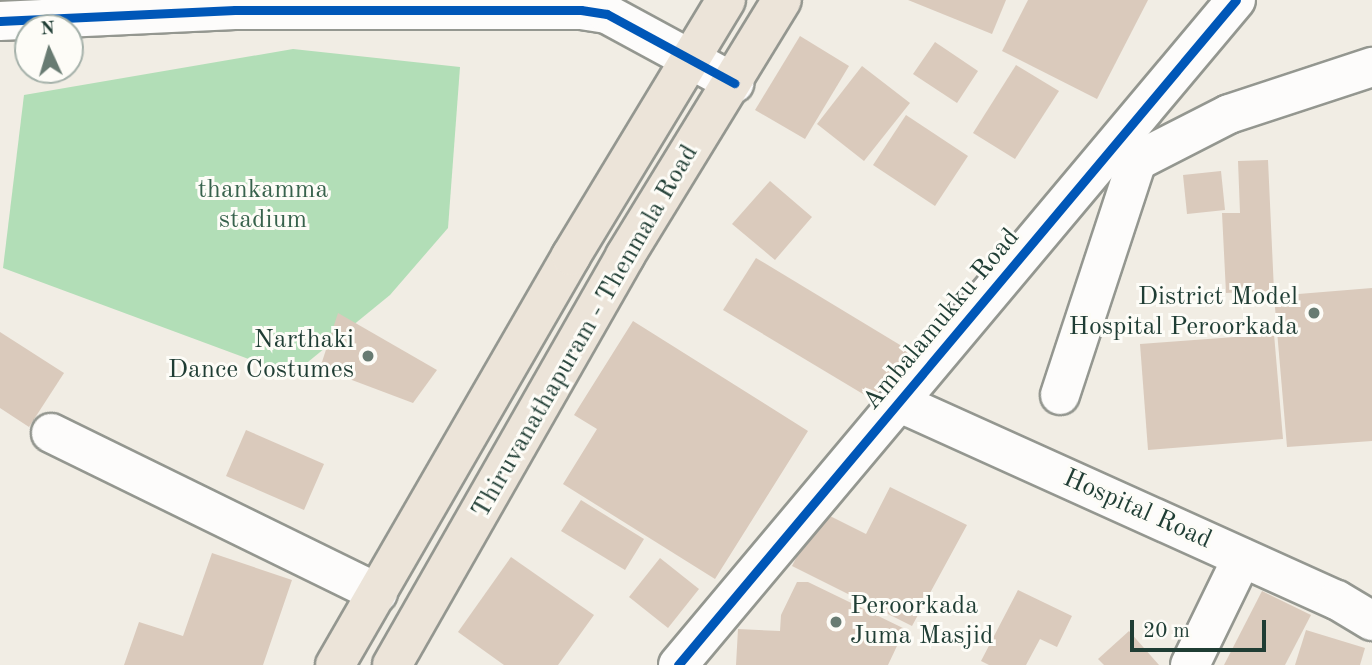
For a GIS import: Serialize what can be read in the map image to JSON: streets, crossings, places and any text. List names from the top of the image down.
{
  "streets": {
    "main road": ["Thiruvanathapuram - Thenmala Road"],
    "street": ["Ambalamukku Road", "Hospital Road"]
  },
  "crossings": [
    ["Ambalamukku Road", "Hospital Road"]
  ],
  "parks": ["thankamma stadium"],
  "places": ["District Model Hospital Peroorkada", "Narthaki Dance Costumes", "Peroorkada Juma Masjid"],
  "scale_bar": "20 m",
  "north": "top"
}
